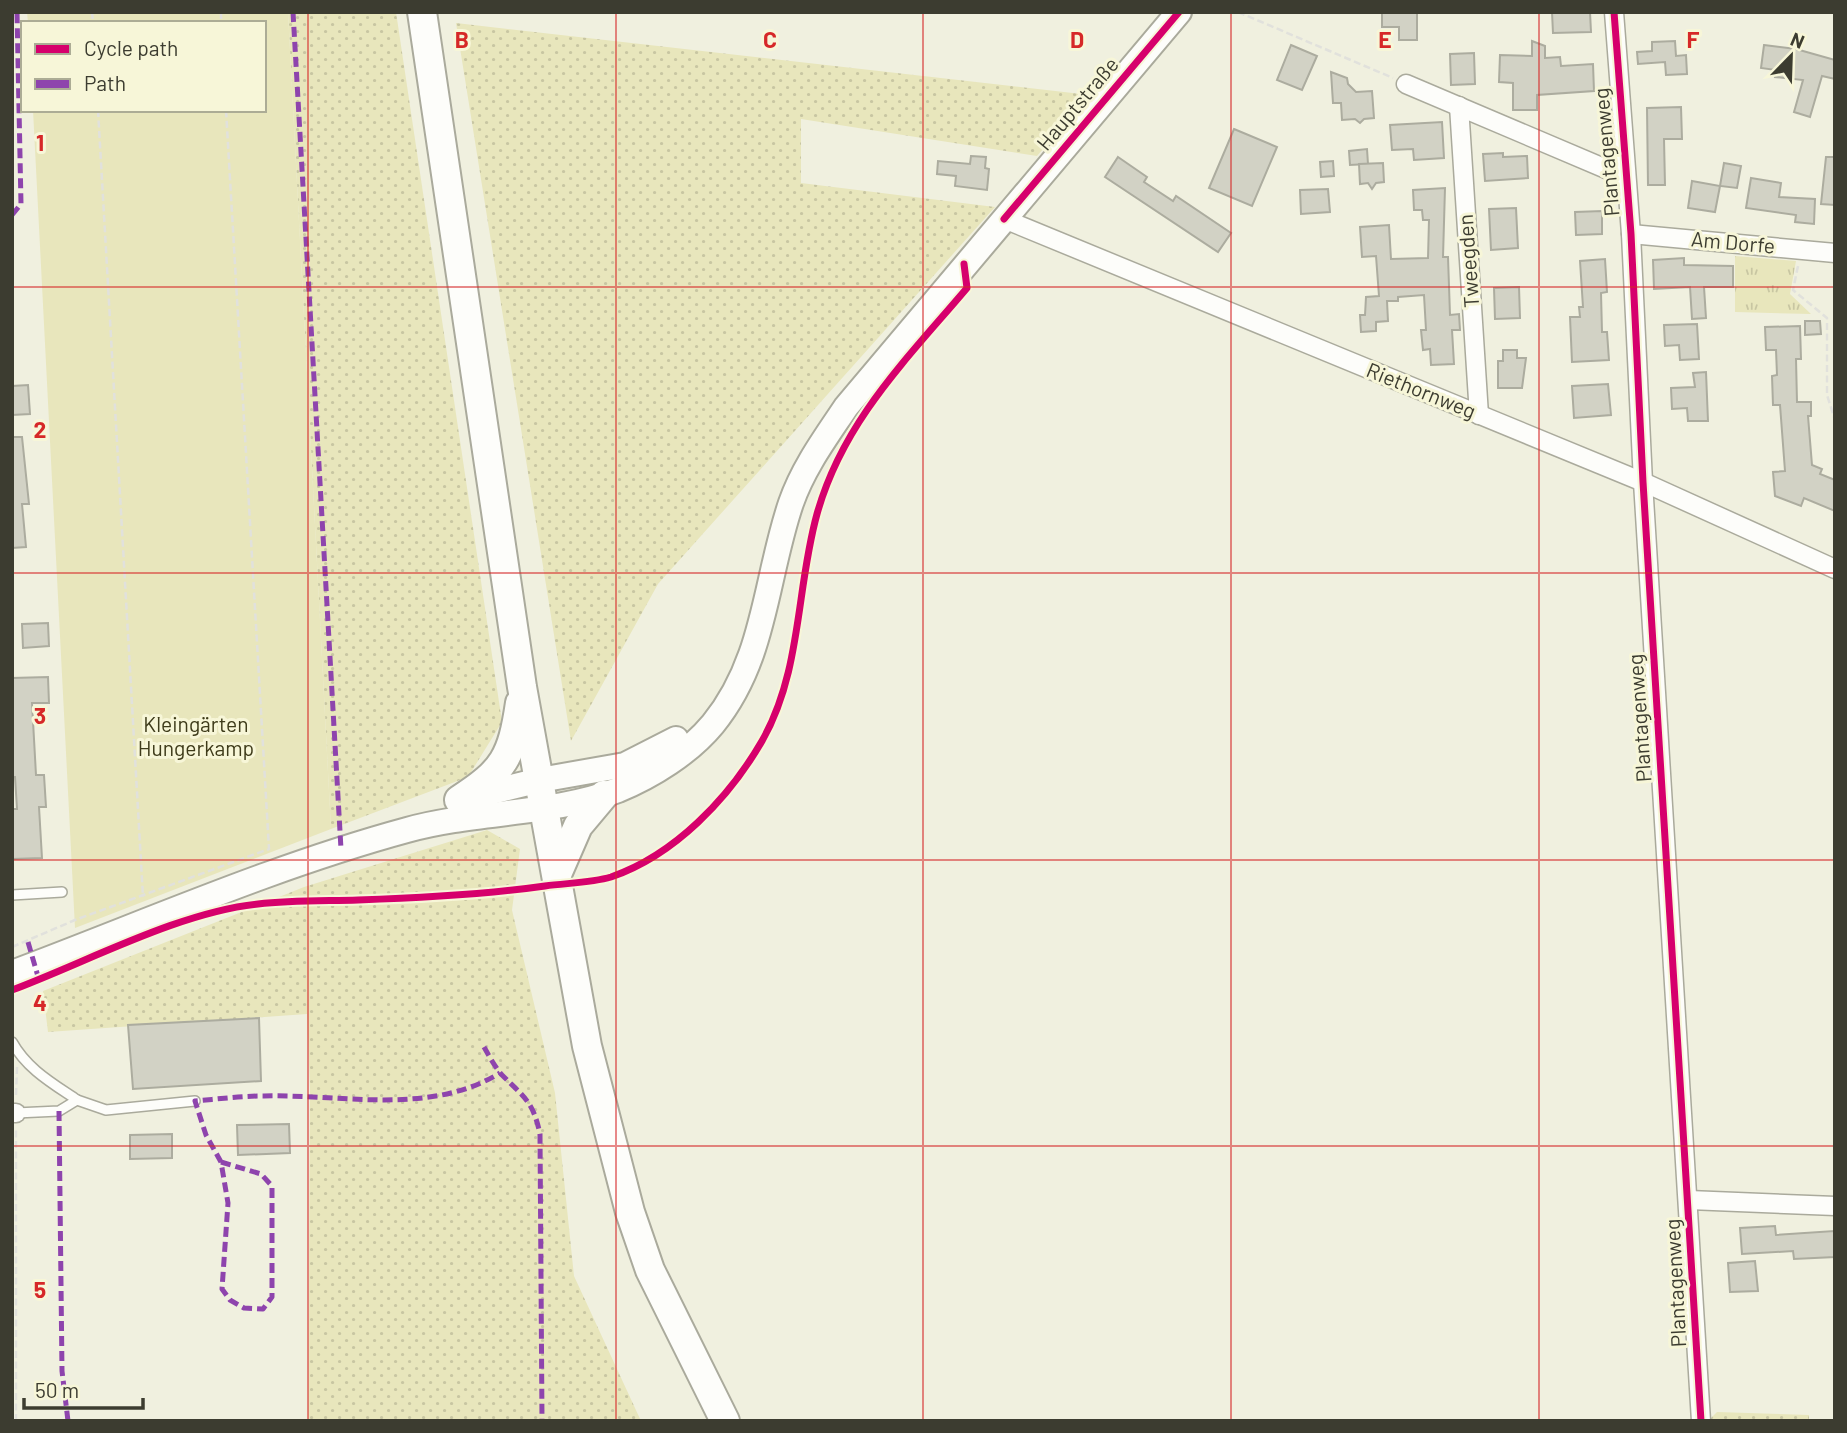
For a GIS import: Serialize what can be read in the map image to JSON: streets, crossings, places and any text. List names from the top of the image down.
{
  "streets": {
    "main road": ["Hauptstraße"],
    "street": [
      "Plantagenweg",
      "Am Dorfe",
      "Tweegden",
      "Riethornweg"
    ]
  },
  "crossings": [
    ["Hauptstraße", "Riethornweg"],
    ["Plantagenweg", "Am Dorfe"],
    ["Plantagenweg", "Riethornweg"],
    ["Tweegden", "Riethornweg"]
  ],
  "parks": ["Kleingärten Hungerkamp"],
  "legend": ["Cycle path", "Path"],
  "scale_bar": "50 m",
  "north": "top right",
  "grid": {
    "columns": [
      "B",
      "C",
      "D",
      "E",
      "F"
    ],
    "rows": [
      "1",
      "2",
      "3",
      "4",
      "5"
    ]
  }
}
